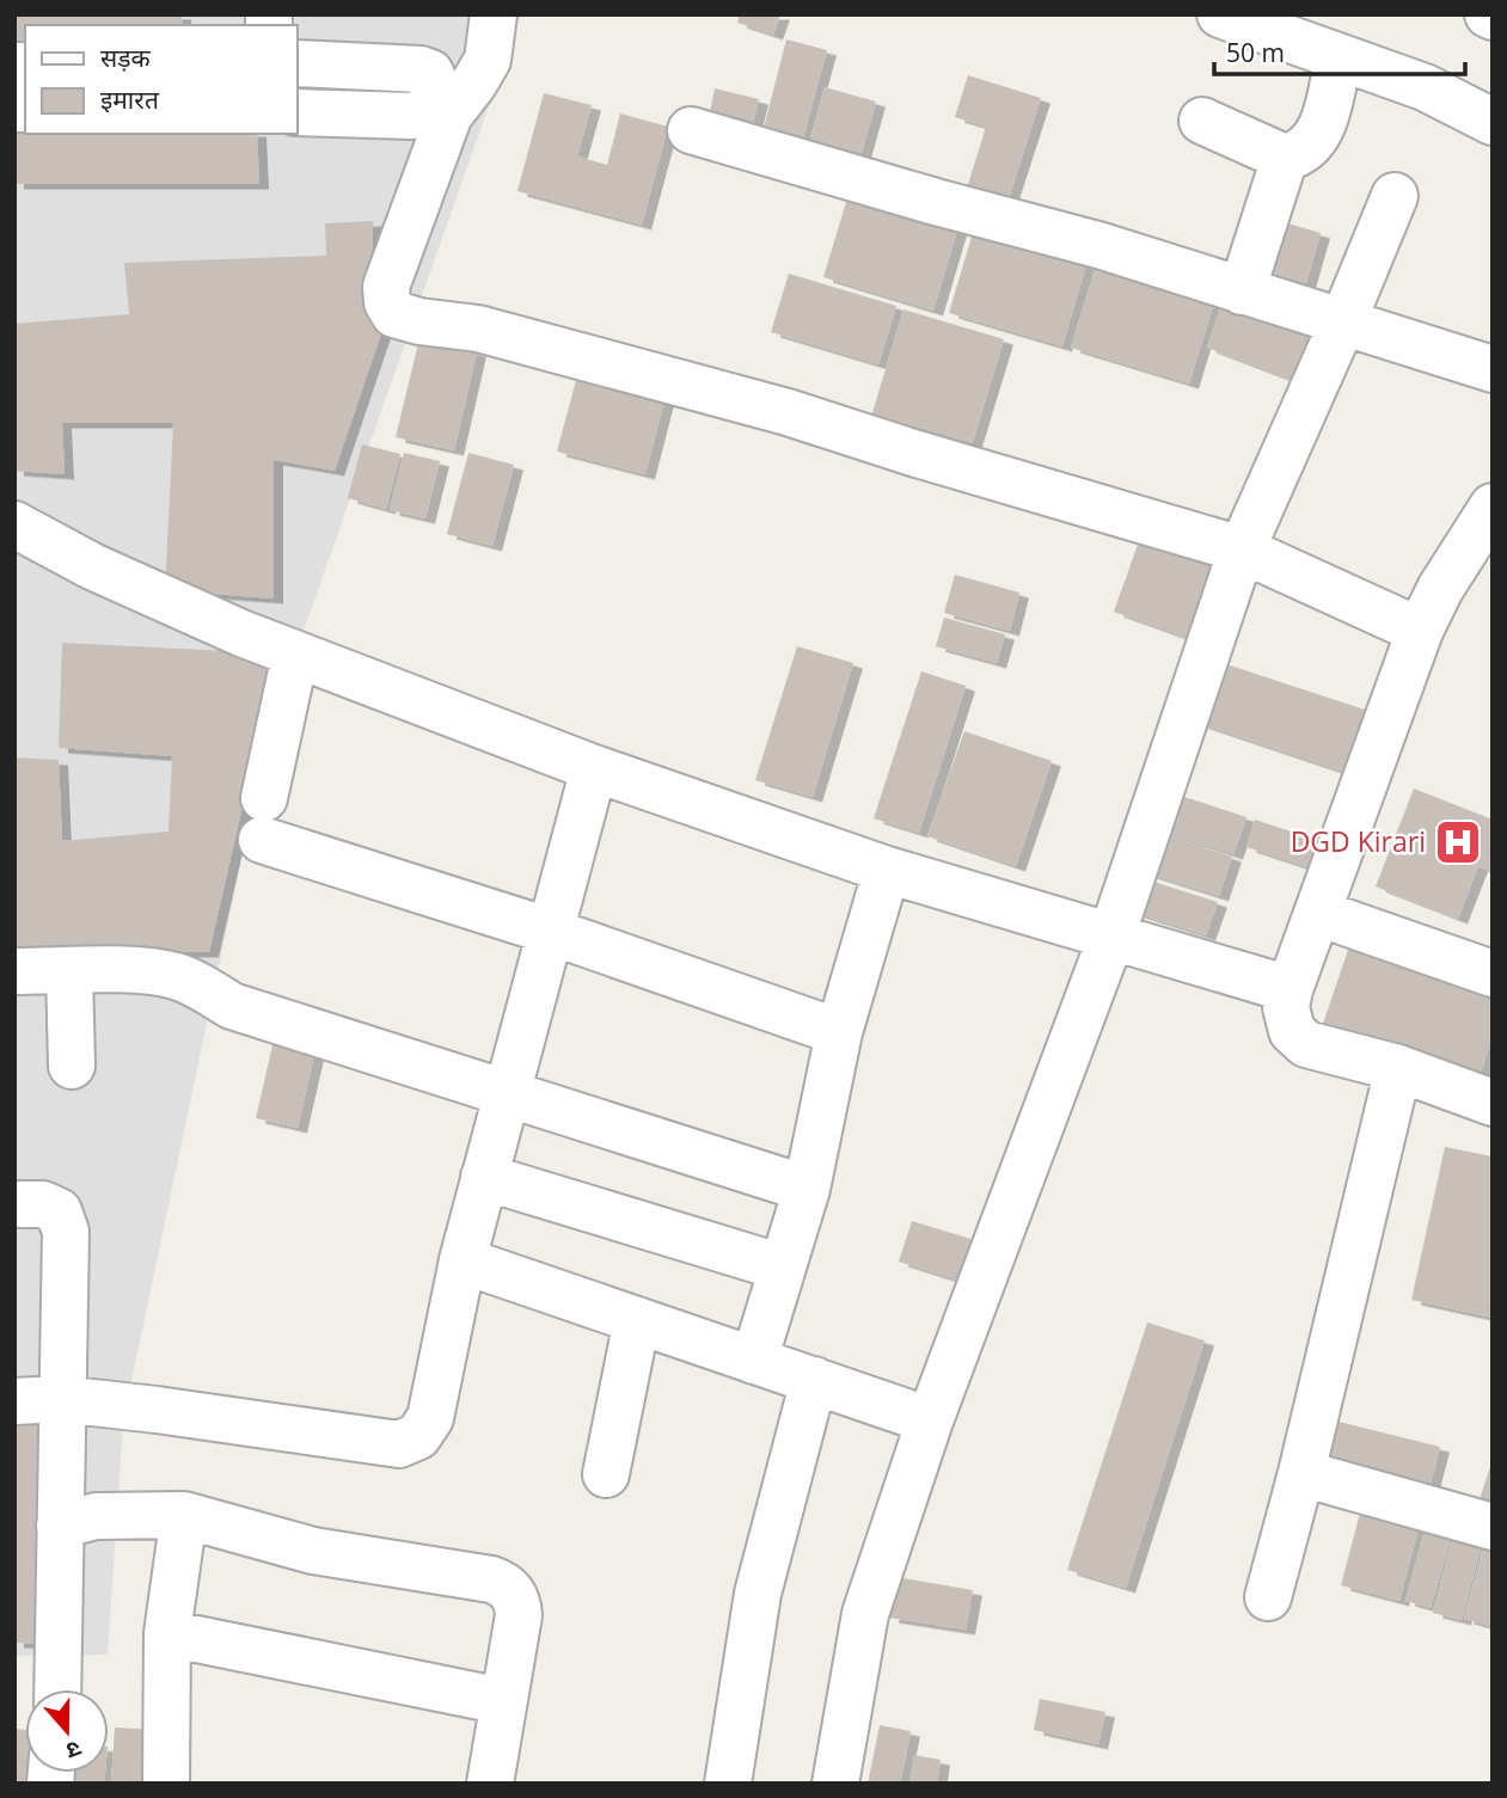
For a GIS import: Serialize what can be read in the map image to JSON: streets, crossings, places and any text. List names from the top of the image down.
{
  "places": {
    "hospital": ["DGD Kirari"]
  },
  "legend": ["सड़क", "इमारत"],
  "scale_bar": "50 m",
  "north": "bottom"
}
